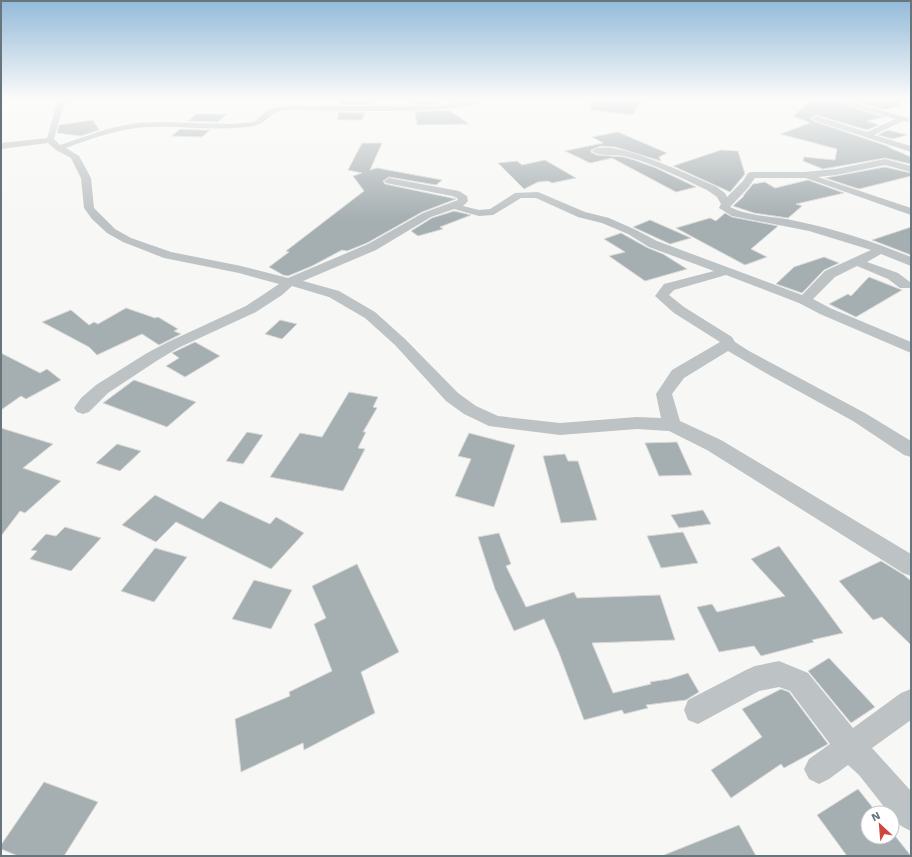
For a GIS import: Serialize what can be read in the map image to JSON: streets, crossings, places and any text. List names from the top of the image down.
{
  "north": "top left"
}
